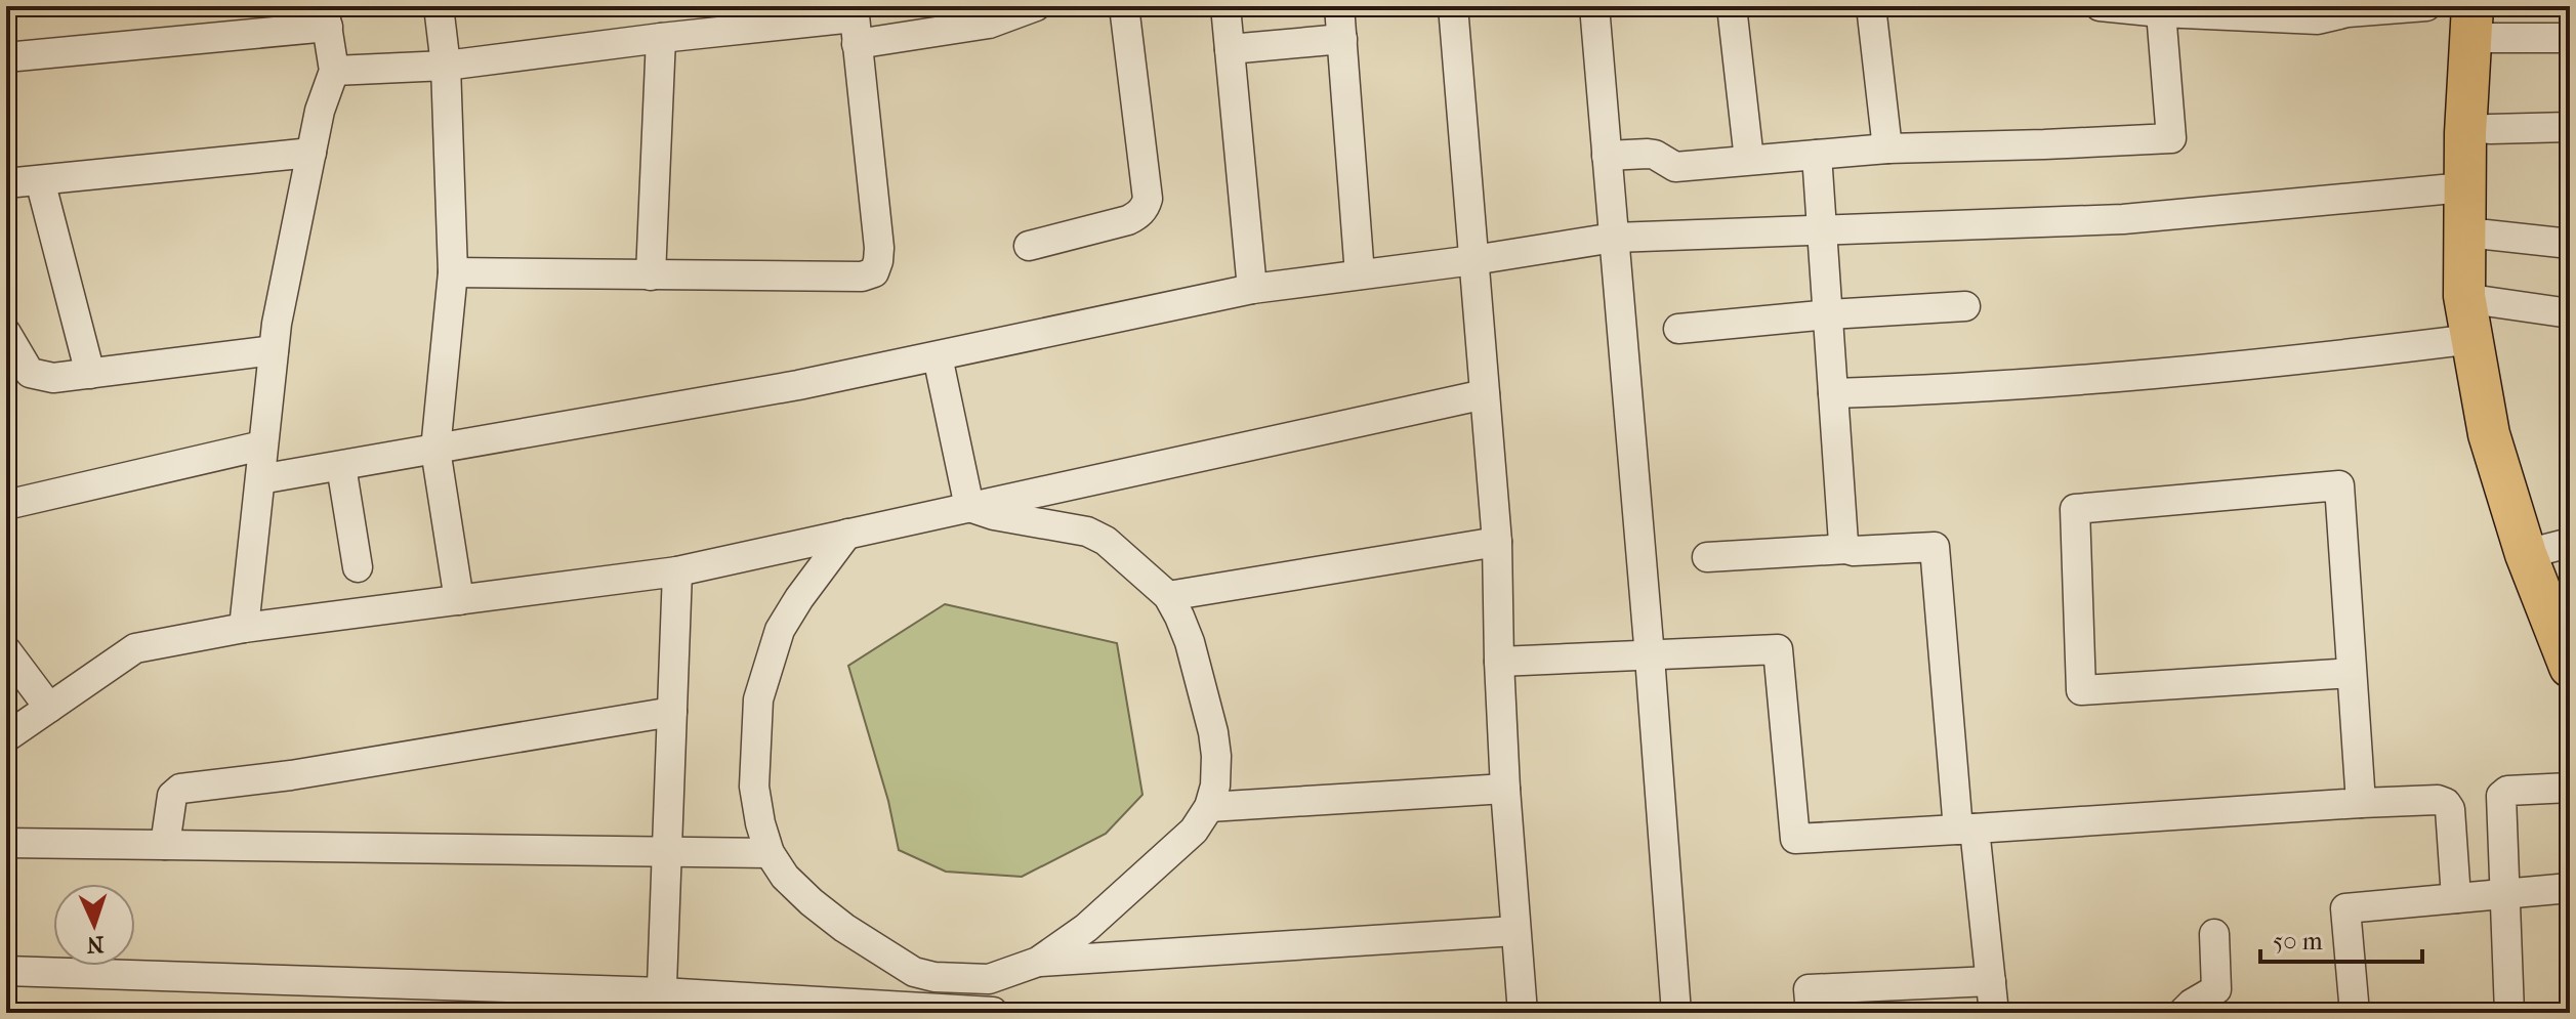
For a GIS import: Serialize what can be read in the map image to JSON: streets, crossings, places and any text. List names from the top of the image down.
{
  "scale_bar": "50 m",
  "north": "bottom"
}
